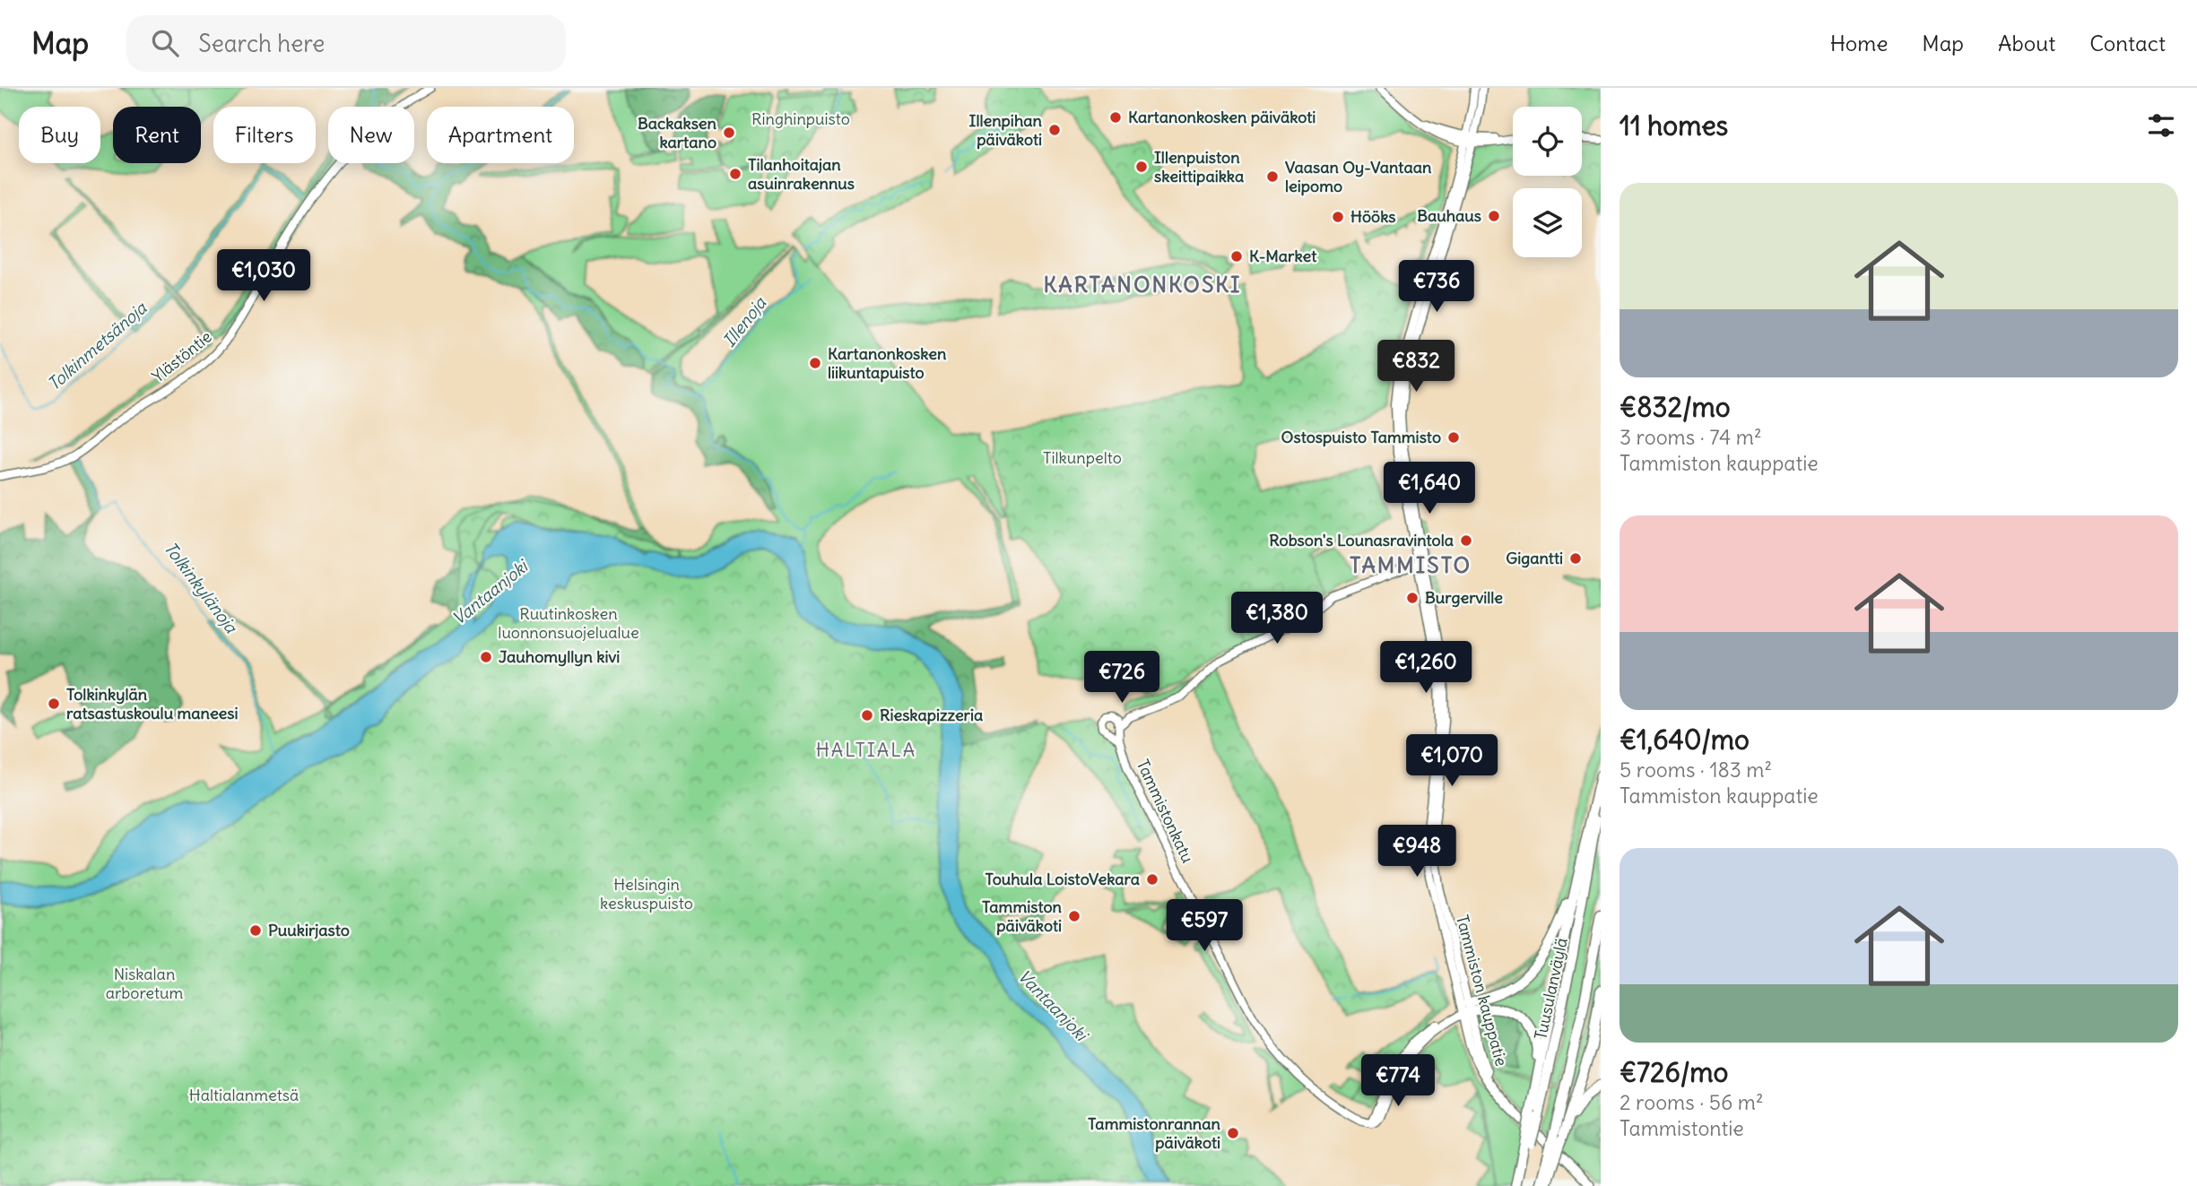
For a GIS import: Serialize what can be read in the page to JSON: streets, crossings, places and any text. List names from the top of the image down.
{
  "streets": {
    "highway": ["Tuusulanväylä"],
    "main road": ["Ylästöntie", "Tammistonkatu", "Tammiston kauppatie"]
  },
  "crossings": [
    ["Tammistonkatu", "Tammiston kauppatie"]
  ],
  "districts": ["KARTANONKOSKI", "TAMMISTO", "HALTIALA"],
  "water": [
    "Illenoja",
    "Tolkinmetsänoja",
    "Tolkinkylänoja",
    "Vantaanjoki"
  ],
  "parks": [
    "Ringhinpuisto",
    "Tilkunpelto",
    "Ruutinkosken luonnonsuojelualue",
    "Helsingin keskuspuisto",
    "Niskalan arboretum",
    "Haltialanmetsä"
  ],
  "places": [
    "Kartanonkosken päiväkoti",
    "Illenpihan päiväkoti",
    "Backaksen kartano",
    "Illenpuiston skeittipaikka",
    "Tilanhoitajan asuinrakennus",
    "Vaasan Oy-Vantaan leipomo",
    "Bauhaus",
    "Hööks",
    "K-Market",
    "Kartanonkosken liikuntapuisto",
    "Ostospuisto Tammisto",
    "Robson's Lounasravintola",
    "Gigantti",
    "Burgerville",
    "Jauhomyllyn kivi",
    "Tolkinkylän ratsastuskoulu maneesi",
    "Rieskapizzeria",
    "Touhula LoistoVekara",
    "Tammiston päiväkoti",
    "Puukirjasto",
    "Tammistonrannan päiväkoti"
  ],
  "page": {
    "header": "Map",
    "search": "Search here",
    "nav": [
      "Home",
      "Map",
      "About",
      "Contact"
    ],
    "heading": "11 homes",
    "chip": [
      "Buy",
      "Rent",
      "Filters",
      "New",
      "Apartment"
    ],
    "list": [
      {
        "name": "€832/mo",
        "note": "3 rooms · 74 m² · Tammiston kauppatie"
      },
      {
        "name": "€1,640/mo",
        "note": "5 rooms · 183 m² · Tammiston kauppatie"
      },
      {
        "name": "€726/mo",
        "note": "2 rooms · 56 m² · Tammistontie"
      }
    ],
    "price": [
      "€1,030",
      "€736",
      "€832",
      "€1,640",
      "€1,380",
      "€1,260",
      "€726",
      "€1,070",
      "€948",
      "€597",
      "€774"
    ]
  }
}
